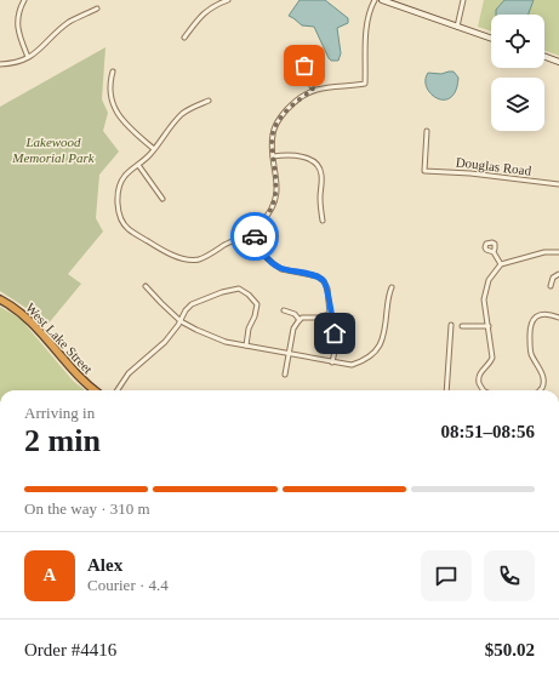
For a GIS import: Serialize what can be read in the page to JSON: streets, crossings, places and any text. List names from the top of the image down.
{
  "streets": {
    "highway": ["West Lake Street"],
    "street": ["Douglas Road"]
  },
  "parks": ["Lakewood Memorial Park"],
  "page": {
    "heading": ["2 min", "Arriving in", "08:51–08:56"],
    "panel": [
      "Alex",
      "Courier · 4.4",
      "Order #4416",
      "$50.02"
    ],
    "bar": "On the way · 310 m",
    "round": "A"
  }
}
